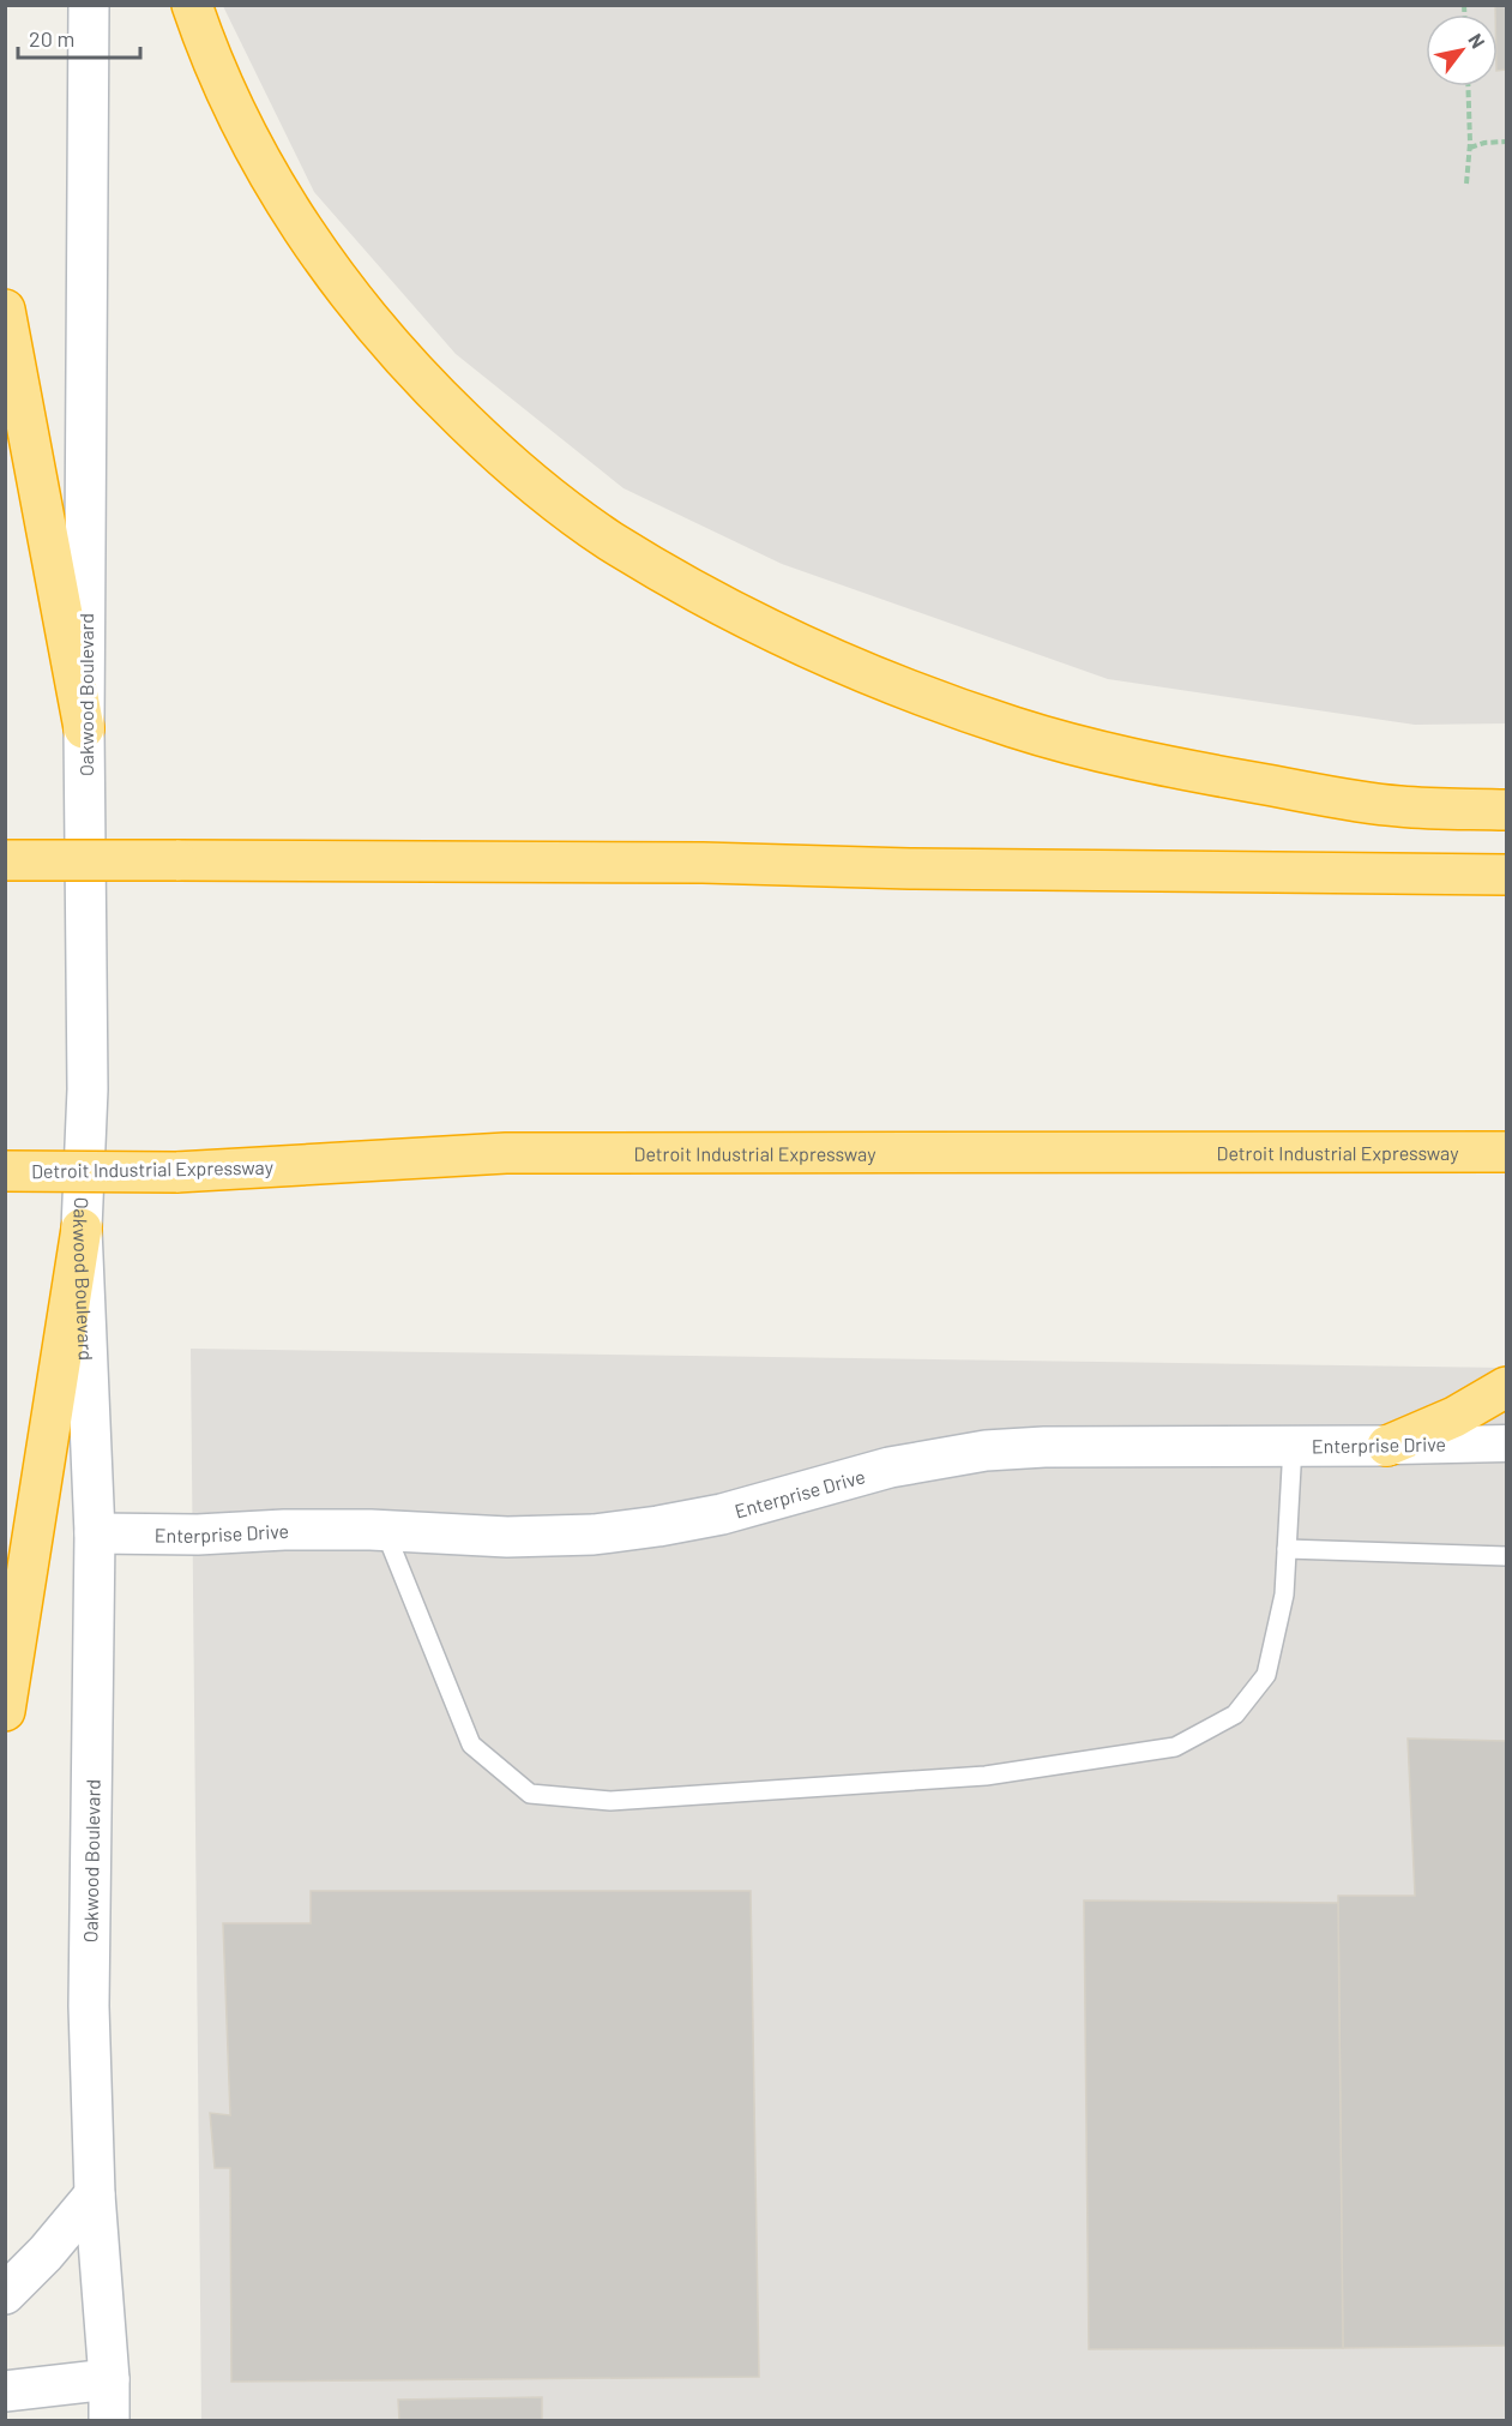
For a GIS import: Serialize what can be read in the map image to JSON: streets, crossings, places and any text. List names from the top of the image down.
{
  "streets": {
    "highway": ["Detroit Industrial Expressway"],
    "main road": ["Oakwood Boulevard", "Enterprise Drive"]
  },
  "crossings": [
    ["Oakwood Boulevard", "Enterprise Drive"]
  ],
  "scale_bar": "20 m",
  "north": "top right"
}
